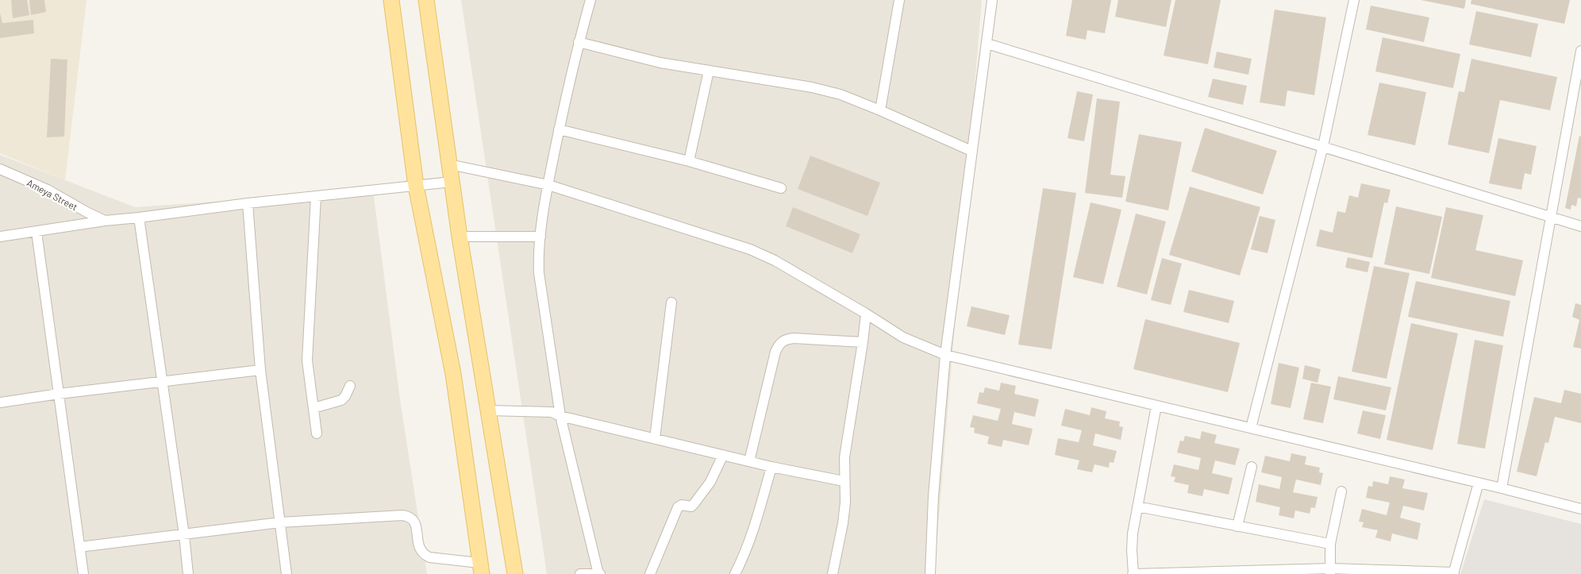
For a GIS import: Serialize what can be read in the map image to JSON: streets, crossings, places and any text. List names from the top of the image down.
{
  "streets": {
    "street": ["Ameya Street"]
  }
}
